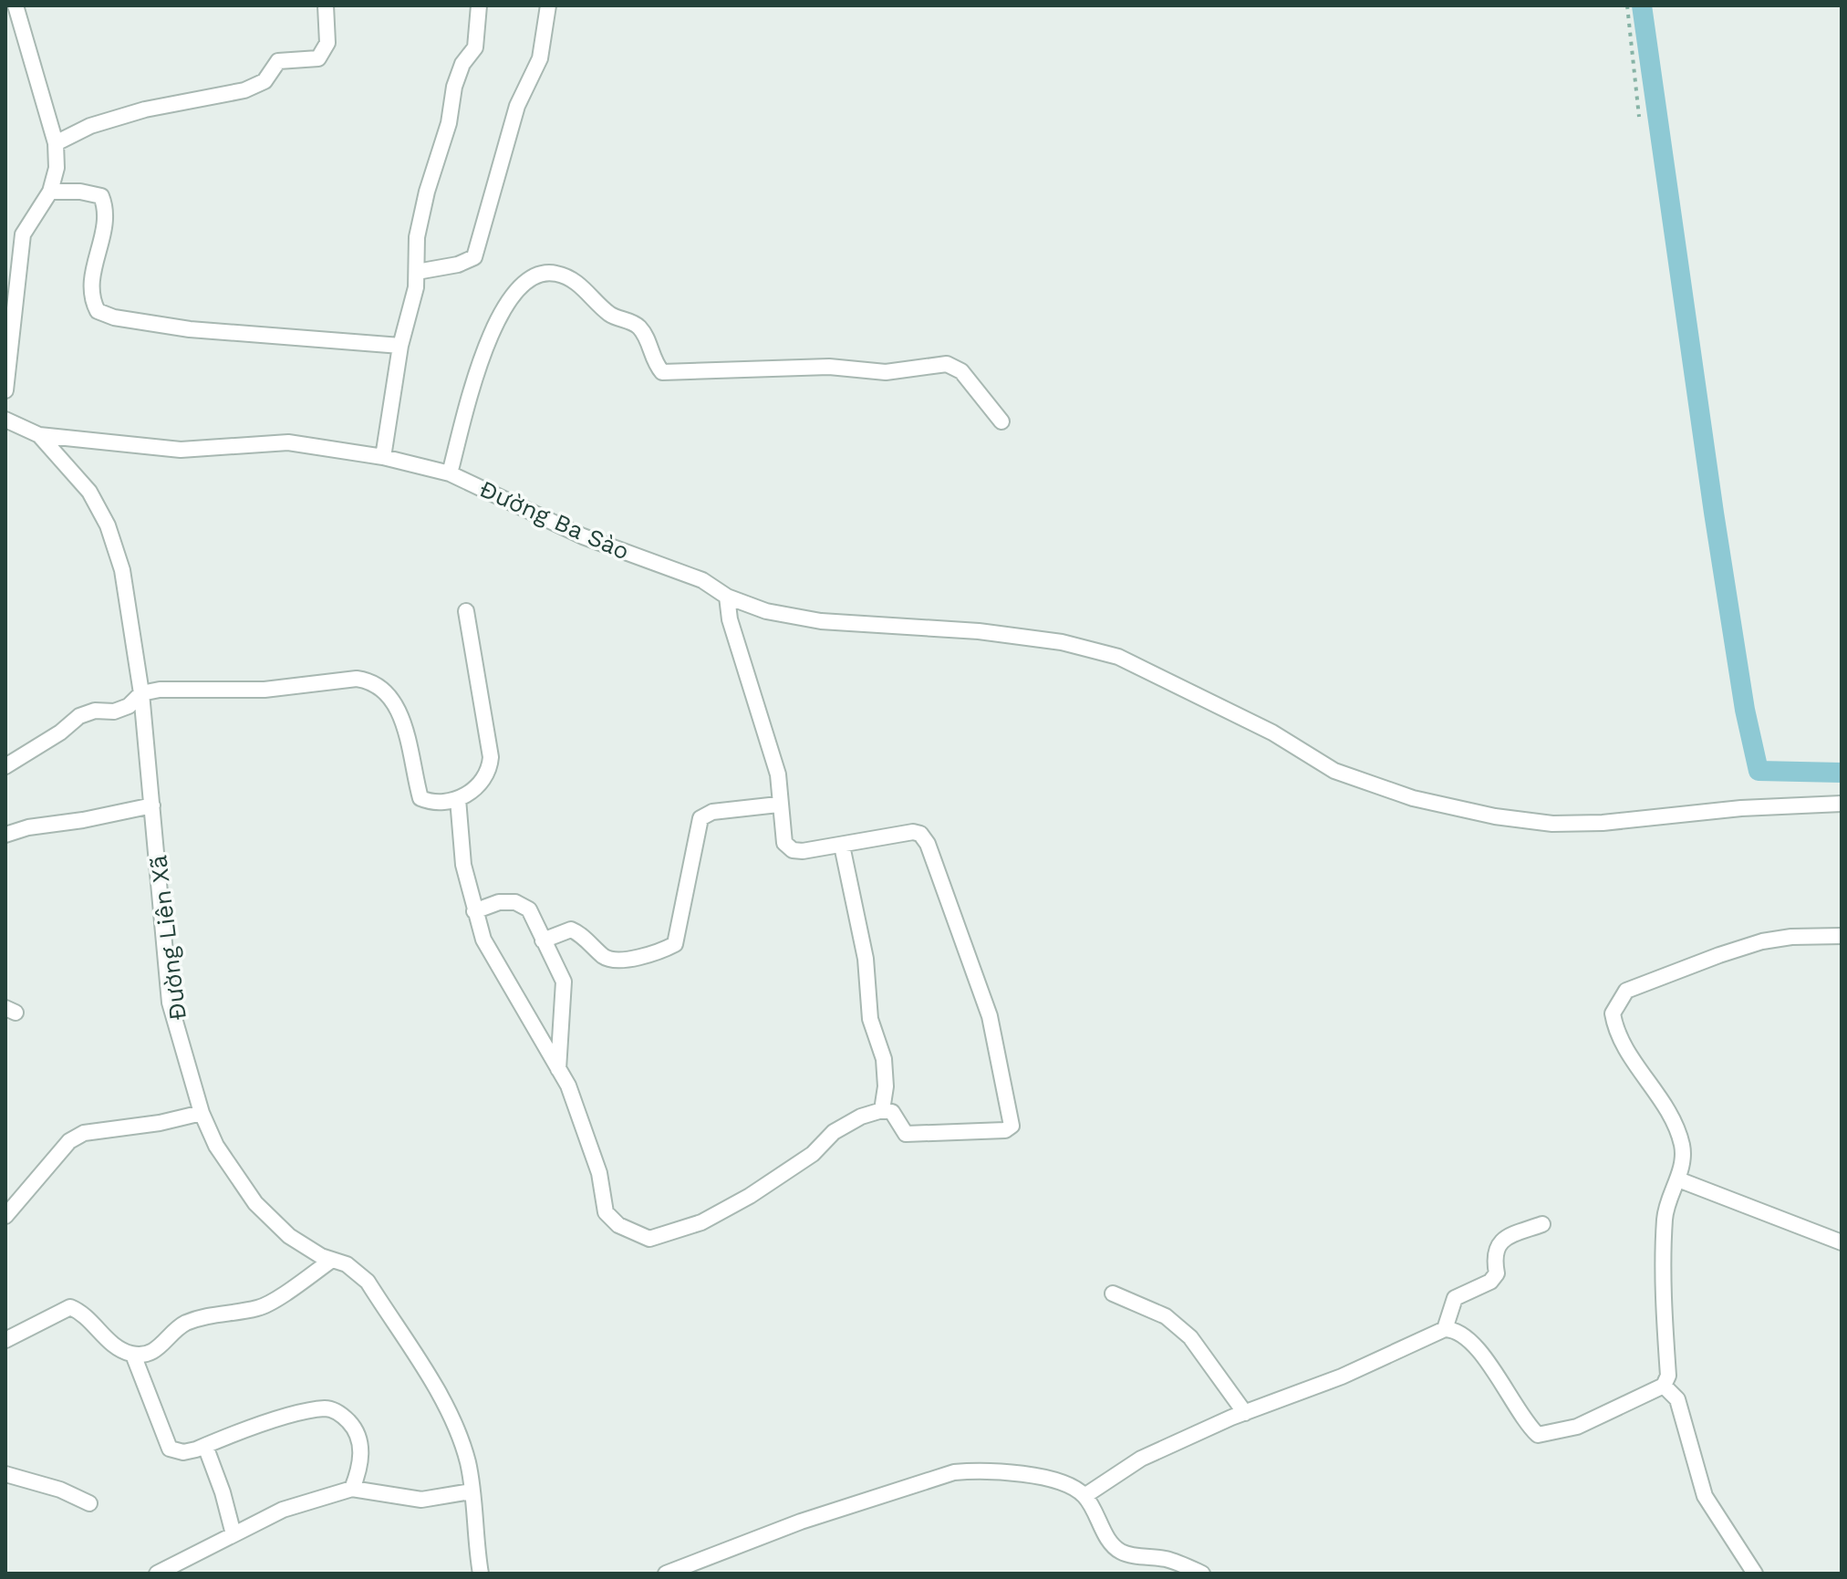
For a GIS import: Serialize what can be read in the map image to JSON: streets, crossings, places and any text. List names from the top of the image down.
{
  "streets": {
    "street": ["Đường Ba Sào", "Đường Liên Xã"]
  },
  "crossings": [
    ["Đường Ba Sào", "Đường Liên Xã"]
  ]
}
